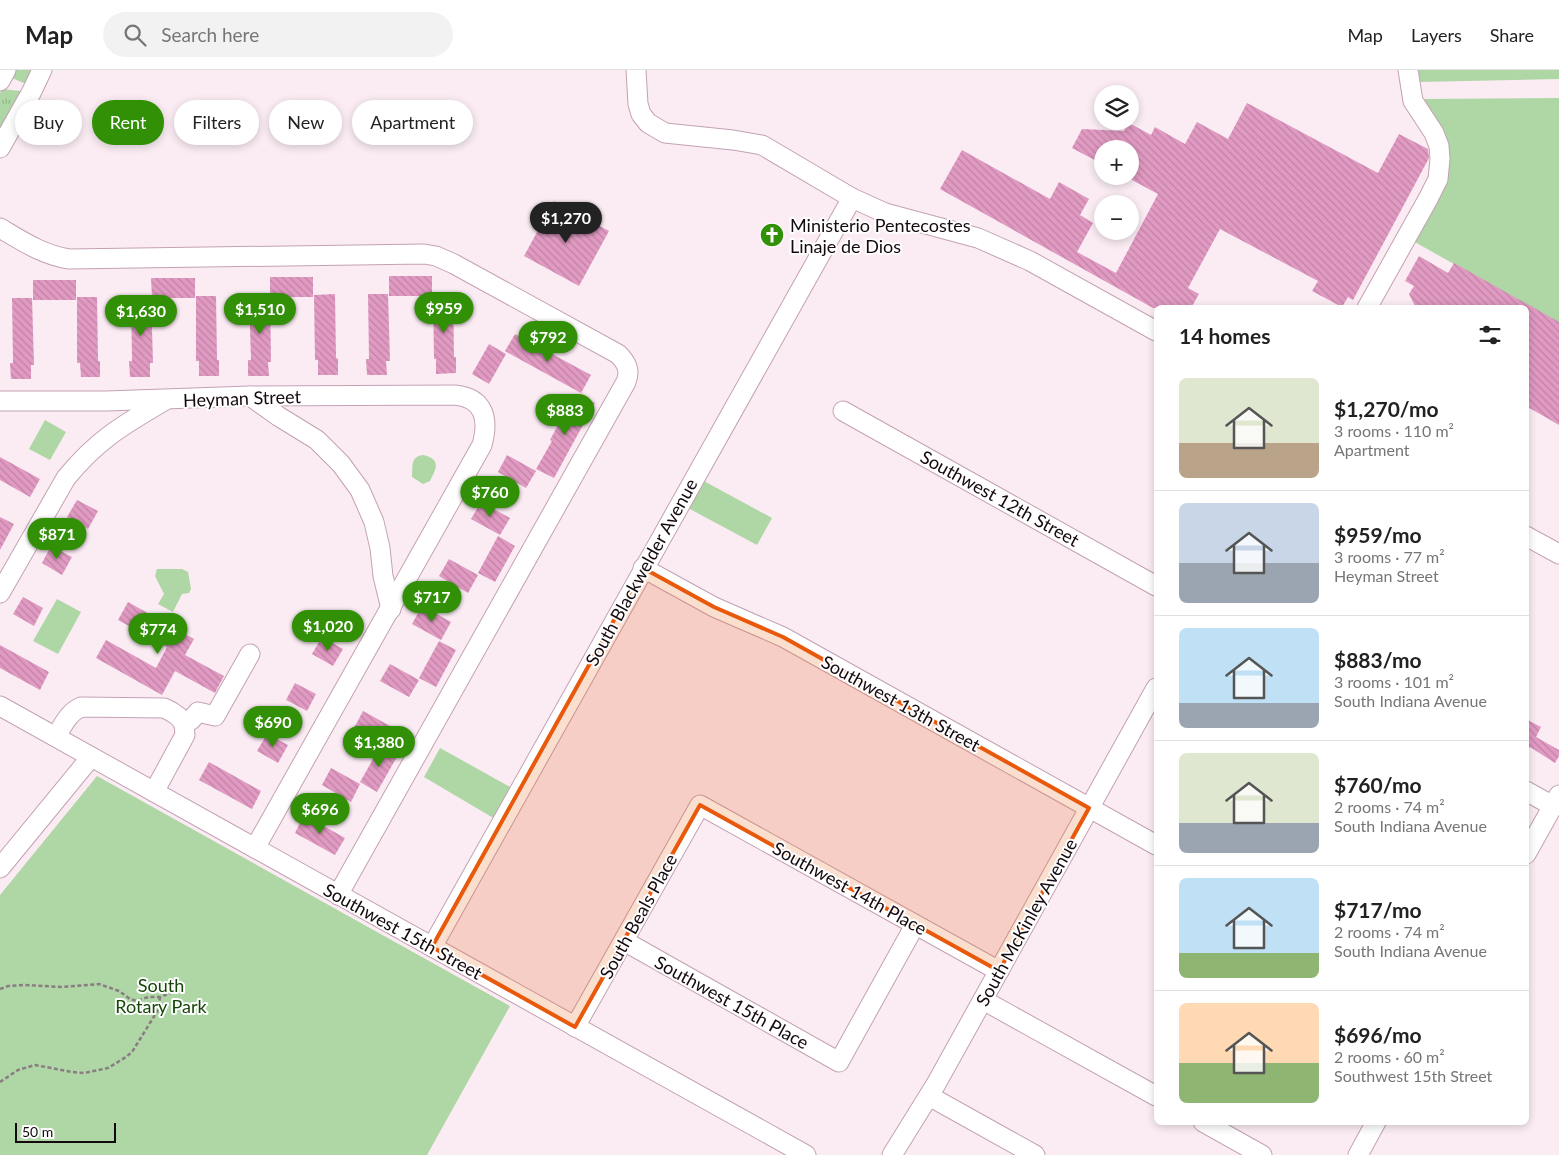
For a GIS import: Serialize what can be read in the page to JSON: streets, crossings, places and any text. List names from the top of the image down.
{
  "streets": {
    "street": [
      "Heyman Street",
      "Southwest 12th Street",
      "South Blackwelder Avenue",
      "Southwest 13th Street",
      "Southwest 14th Place",
      "South Beals Place",
      "South McKinley Avenue",
      "Southwest 15th Street",
      "Southwest 15th Place"
    ]
  },
  "crossings": [
    ["South Blackwelder Avenue", "Southwest 13th Street"],
    ["South Blackwelder Avenue", "Southwest 15th Street"],
    ["Southwest 13th Street", "South McKinley Avenue"],
    ["Southwest 14th Place", "South Beals Place"],
    ["Southwest 14th Place", "South McKinley Avenue"],
    ["Southwest 14th Place", "Southwest 15th Place"],
    ["South Beals Place", "Southwest 15th Street"],
    ["South Beals Place", "Southwest 15th Place"]
  ],
  "parks": ["South Rotary Park"],
  "places": {
    "church": ["Ministerio Pentecostes Linaje de Dios"]
  },
  "scale_bar": "50 m",
  "page": {
    "header": "Map",
    "search": "Search here",
    "nav": ["Map", "Layers", "Share"],
    "map_buttons": ["+", "−"],
    "chip": [
      "Buy",
      "Rent",
      "Filters",
      "New",
      "Apartment"
    ],
    "price": [
      "$1,270",
      "$959",
      "$1,510",
      "$1,630",
      "$792",
      "$883",
      "$760",
      "$871",
      "$717",
      "$1,020",
      "$774",
      "$690",
      "$1,380",
      "$696"
    ],
    "heading": "14 homes",
    "list": [
      {
        "name": "$1,270/mo",
        "note": "3 rooms · 110 m² · Apartment"
      },
      {
        "name": "$959/mo",
        "note": "3 rooms · 77 m² · Heyman Street"
      },
      {
        "name": "$883/mo",
        "note": "3 rooms · 101 m² · South Indiana Avenue"
      },
      {
        "name": "$760/mo",
        "note": "2 rooms · 74 m² · South Indiana Avenue"
      },
      {
        "name": "$717/mo",
        "note": "2 rooms · 74 m² · South Indiana Avenue"
      },
      {
        "name": "$696/mo",
        "note": "2 rooms · 60 m² · Southwest 15th Street"
      }
    ],
    "scale": "50 m"
  }
}
